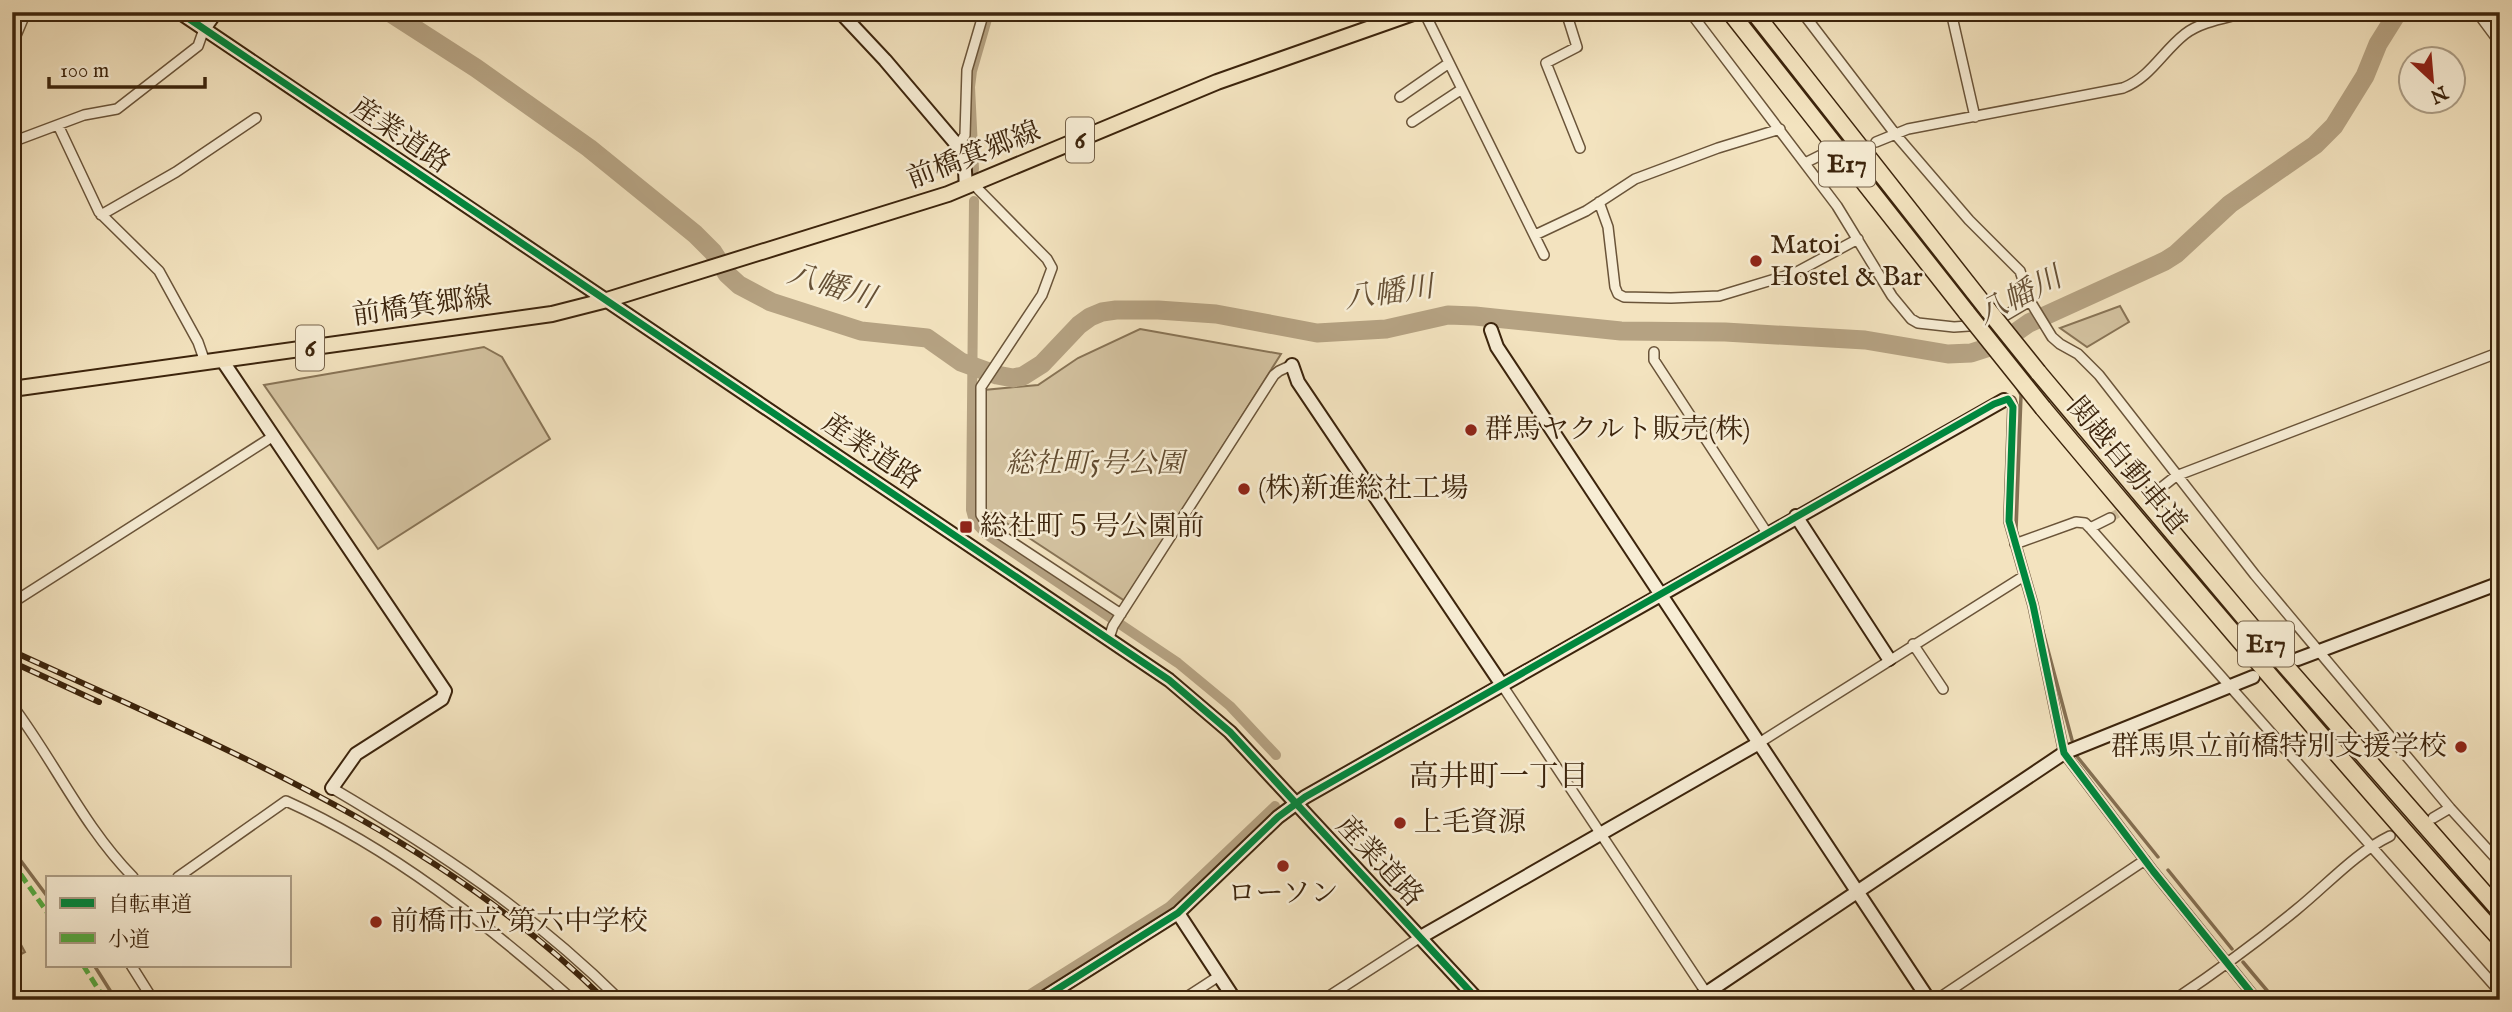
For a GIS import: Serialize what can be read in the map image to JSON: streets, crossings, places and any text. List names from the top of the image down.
{
  "streets": {
    "highway": ["E17", "関越自動車道"],
    "main road": ["6", "前橋箕郷線"],
    "street": ["産業道路"]
  },
  "crossings": [
    ["産業道路", "前橋箕郷線"]
  ],
  "districts": ["高井町一丁目"],
  "water": ["八幡川"],
  "parks": ["総社町5号公園"],
  "places": {
    "other": [
      "Matoi Hostel & Bar",
      "群馬ヤクルト販売(株)",
      "(株)新進総社工場",
      "群馬県立前橋特別支援学校",
      "上毛資源",
      "ローソン",
      "前橋市立 第六中学校"
    ],
    "transit": ["総社町５号公園前"]
  },
  "legend": ["自転車道", "小道"],
  "scale_bar": "100 m",
  "north": "bottom right"
}
